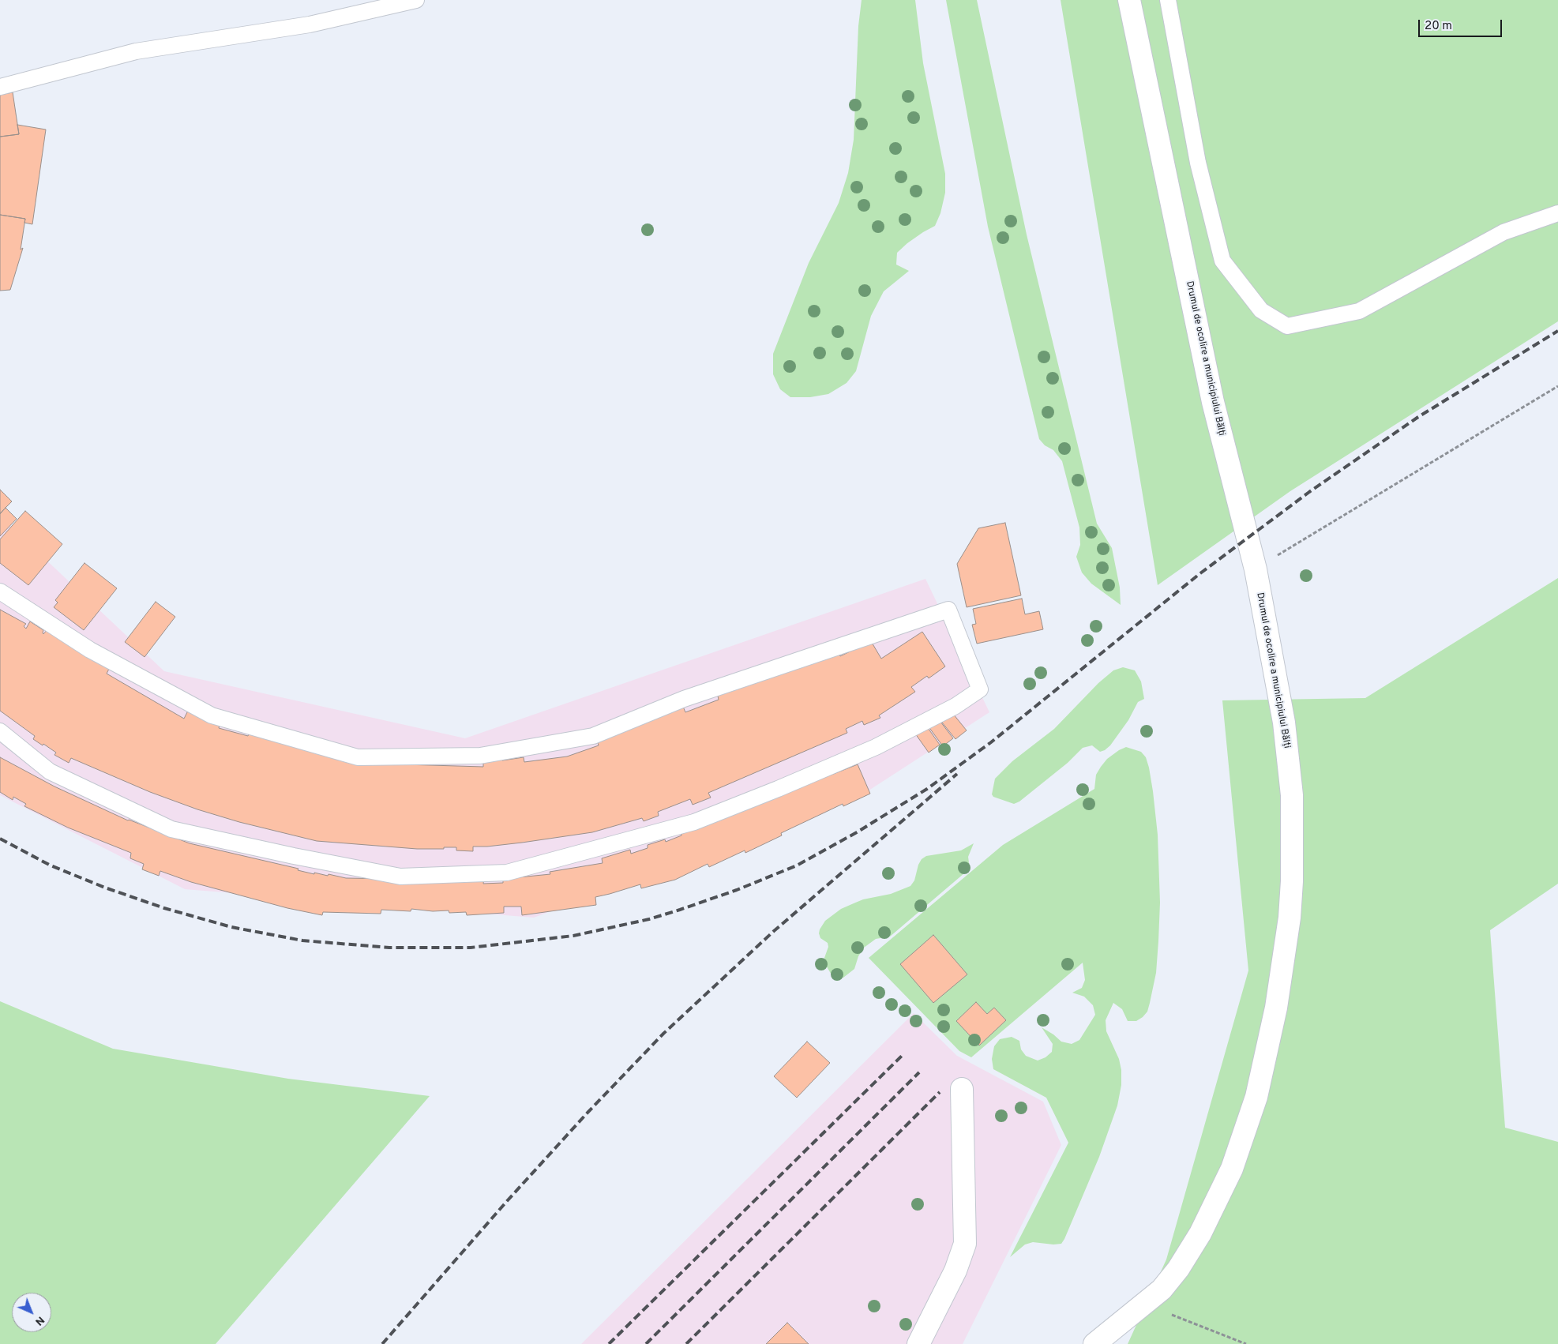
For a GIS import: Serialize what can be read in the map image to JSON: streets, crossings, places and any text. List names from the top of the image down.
{
  "streets": {
    "main road": ["Drumul de ocolire a municipiului Bălți"]
  },
  "scale_bar": "20 m",
  "north": "bottom right"
}
